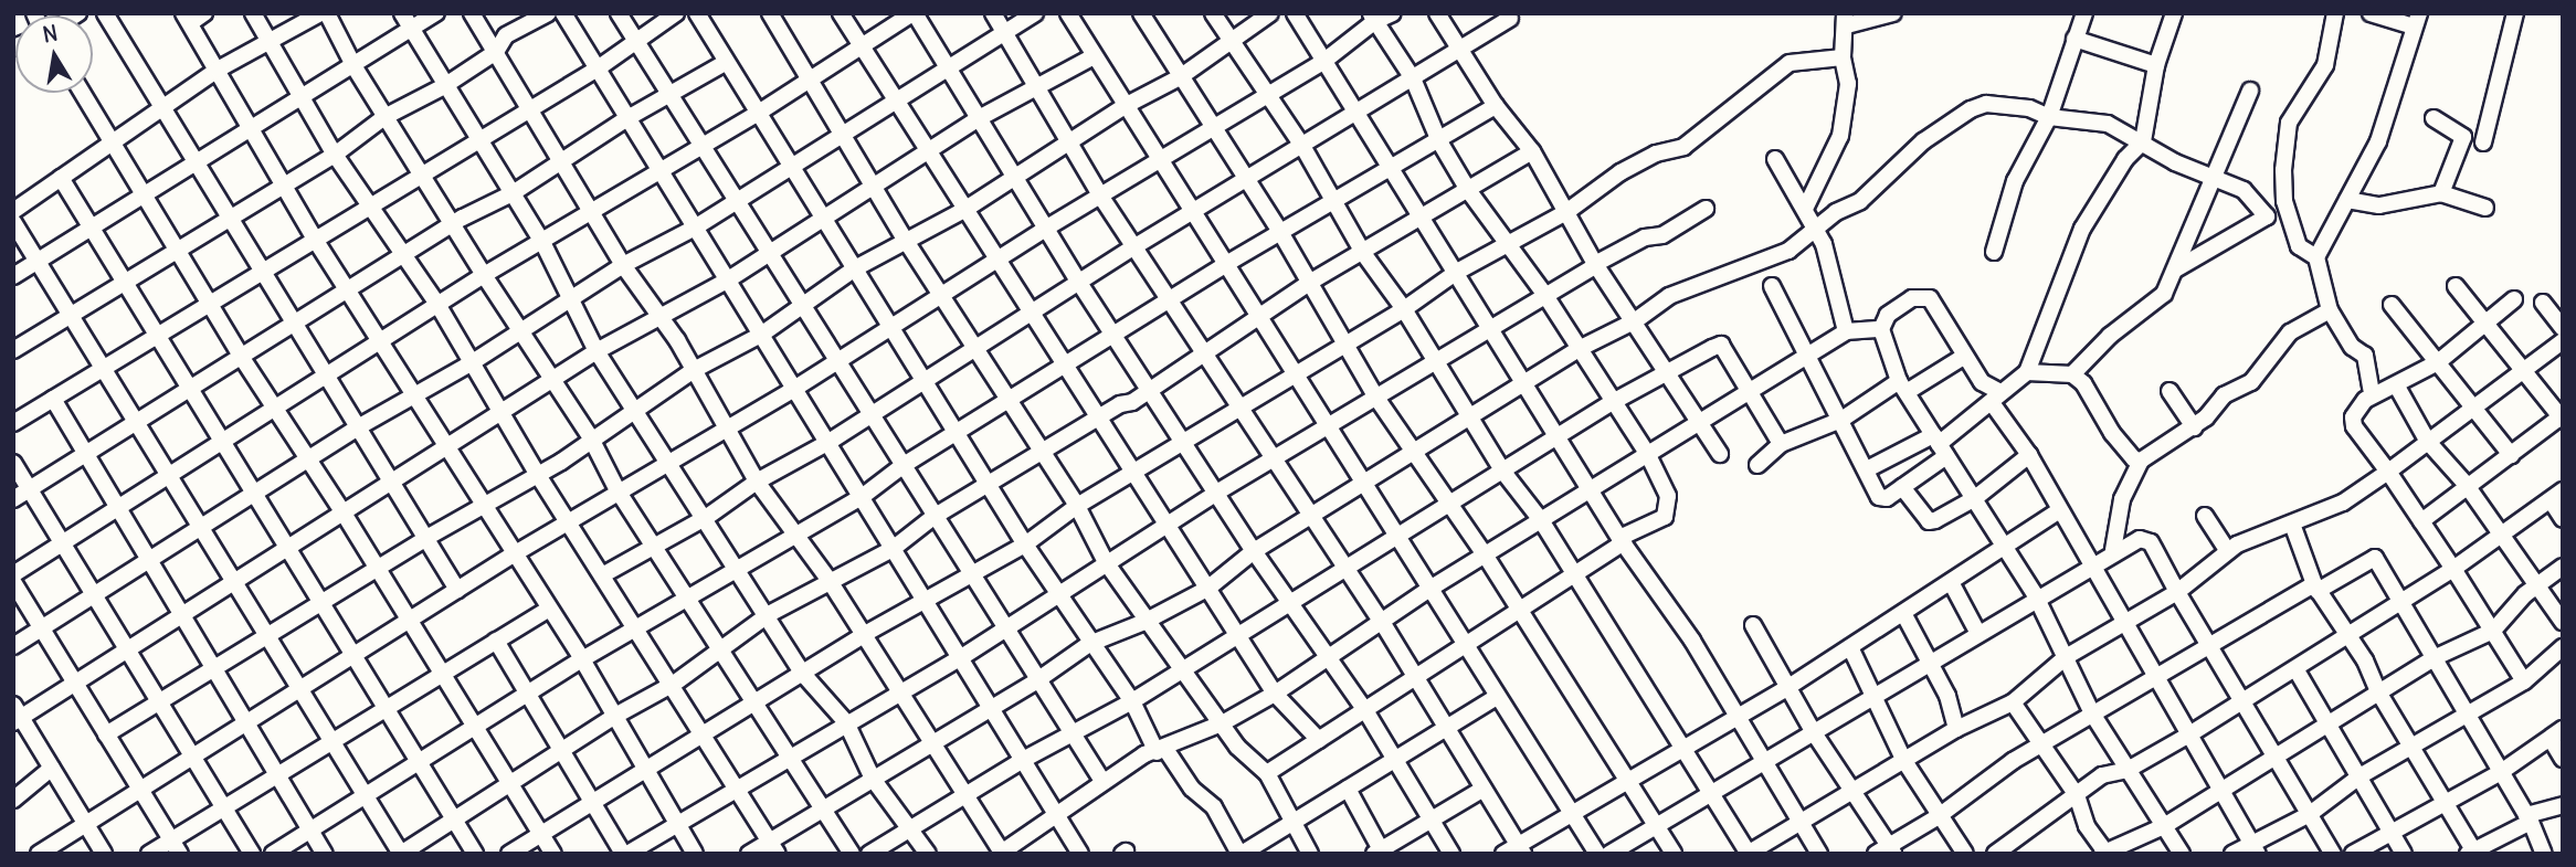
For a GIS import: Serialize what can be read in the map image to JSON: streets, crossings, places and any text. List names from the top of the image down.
{
  "north": "top"
}
